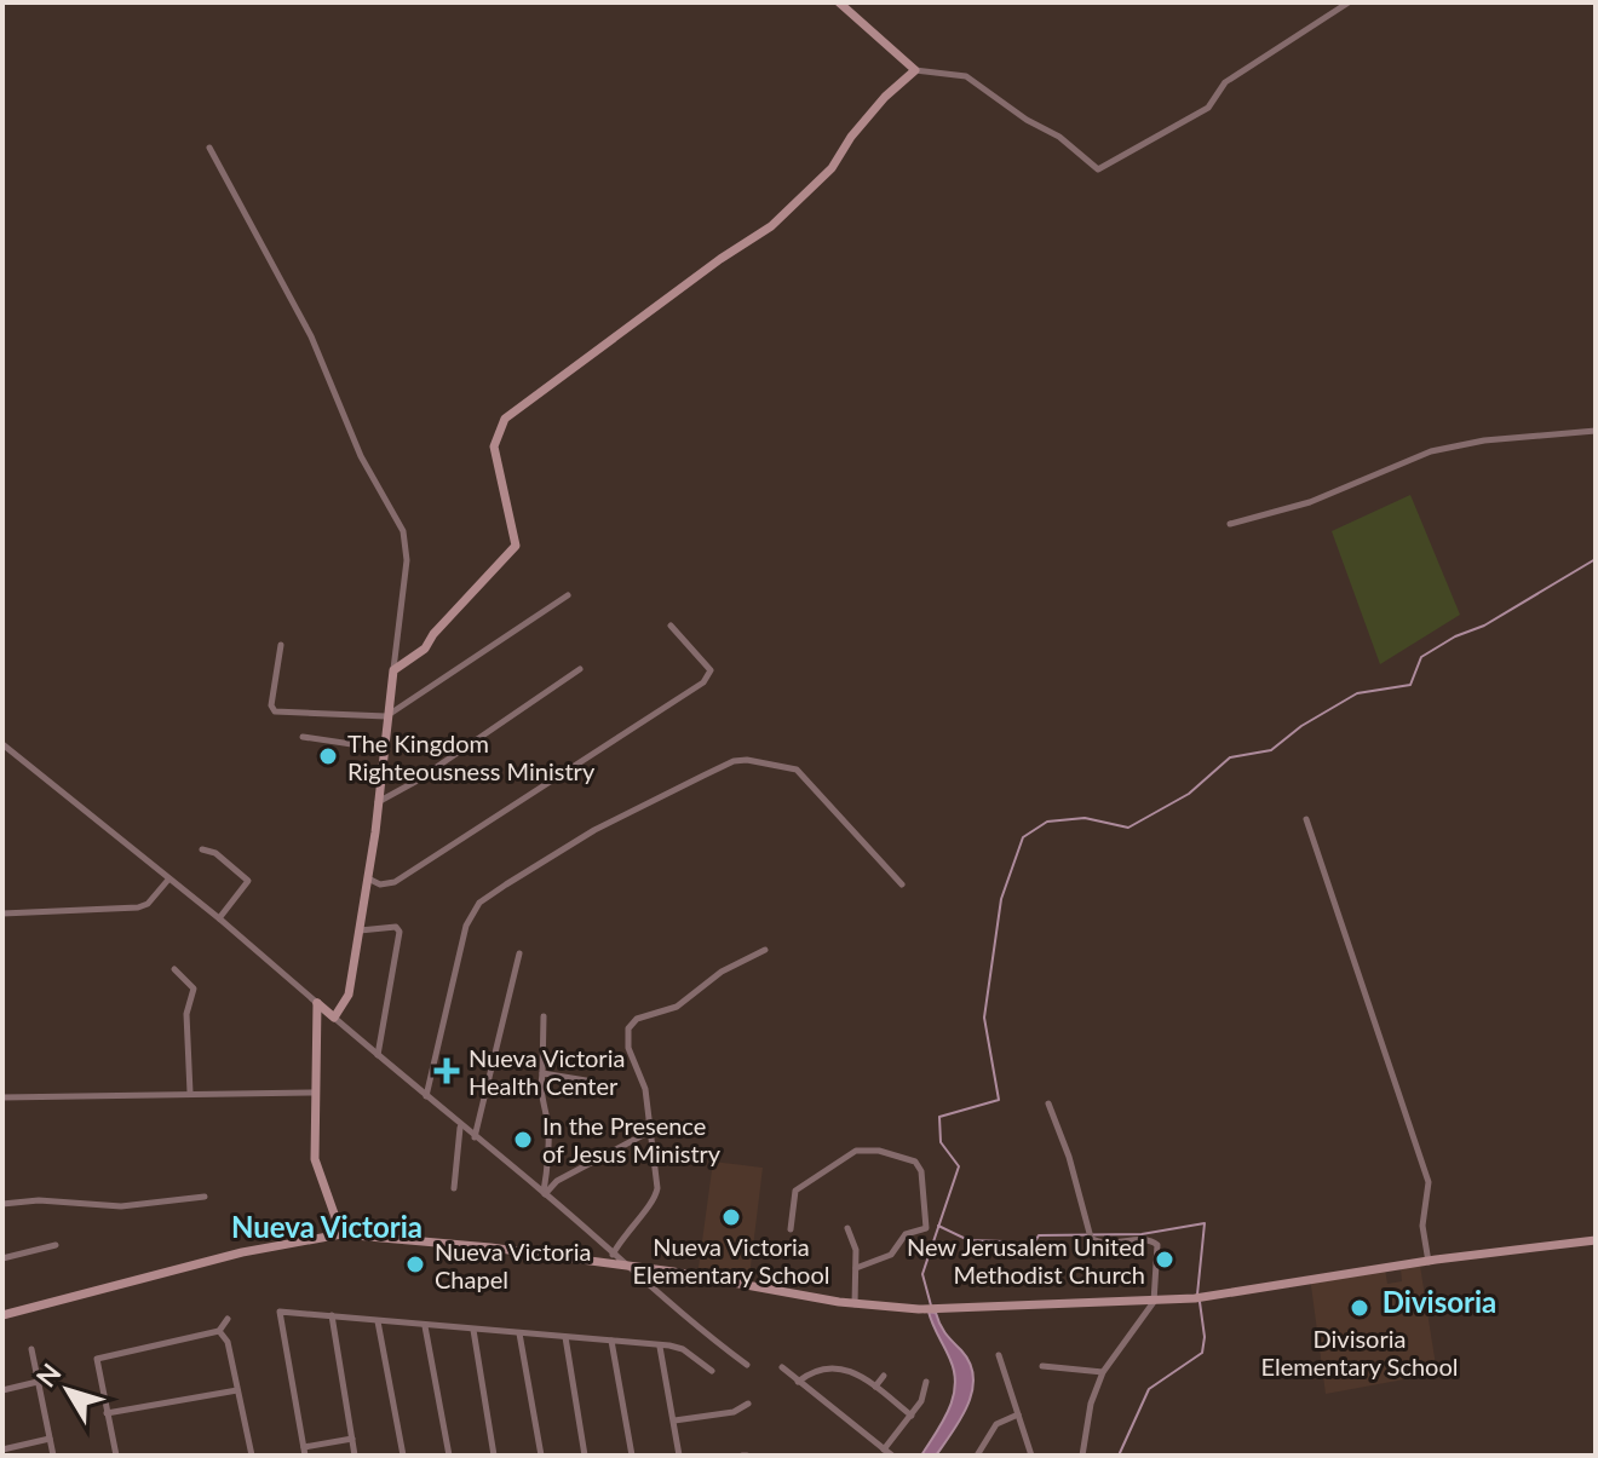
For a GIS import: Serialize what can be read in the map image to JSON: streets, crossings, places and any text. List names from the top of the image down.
{
  "districts": ["Nueva Victoria", "Divisoria"],
  "places": {
    "other": [
      "The Kingdom Righteousness Ministry",
      "In the Presence of Jesus Ministry",
      "Nueva Victoria Elementary School",
      "New Jerusalem United Methodist Church",
      "Nueva Victoria Chapel",
      "Divisoria Elementary School"
    ],
    "health": ["Nueva Victoria Health Center"]
  },
  "north": "top left"
}
